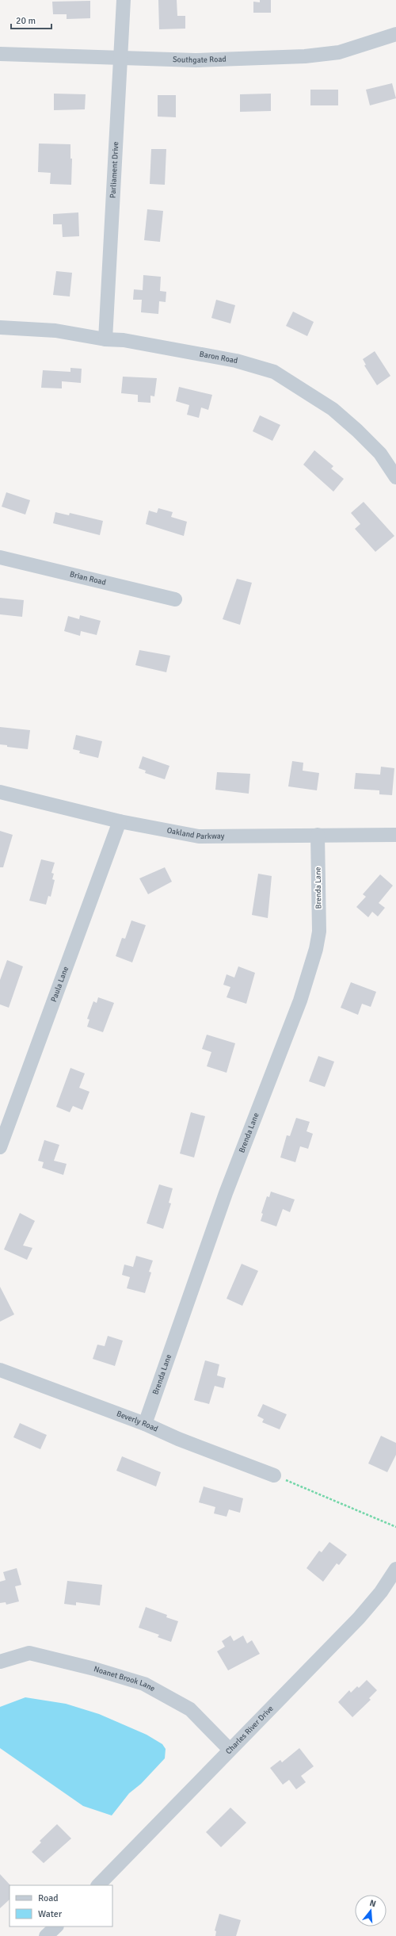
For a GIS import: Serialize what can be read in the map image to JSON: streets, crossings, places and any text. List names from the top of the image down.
{
  "streets": {
    "street": [
      "Southgate Road",
      "Parliament Drive",
      "Baron Road",
      "Brian Road",
      "Oakland Parkway",
      "Brenda Lane",
      "Paula Lane",
      "Beverly Road",
      "Noanet Brook Lane",
      "Charles River Drive"
    ]
  },
  "crossings": [
    ["Southgate Road", "Parliament Drive"],
    ["Parliament Drive", "Baron Road"],
    ["Oakland Parkway", "Brenda Lane"],
    ["Oakland Parkway", "Paula Lane"],
    ["Brenda Lane", "Beverly Road"],
    ["Noanet Brook Lane", "Charles River Drive"]
  ],
  "legend": ["Road", "Water"],
  "scale_bar": "20 m",
  "north": "top"
}
